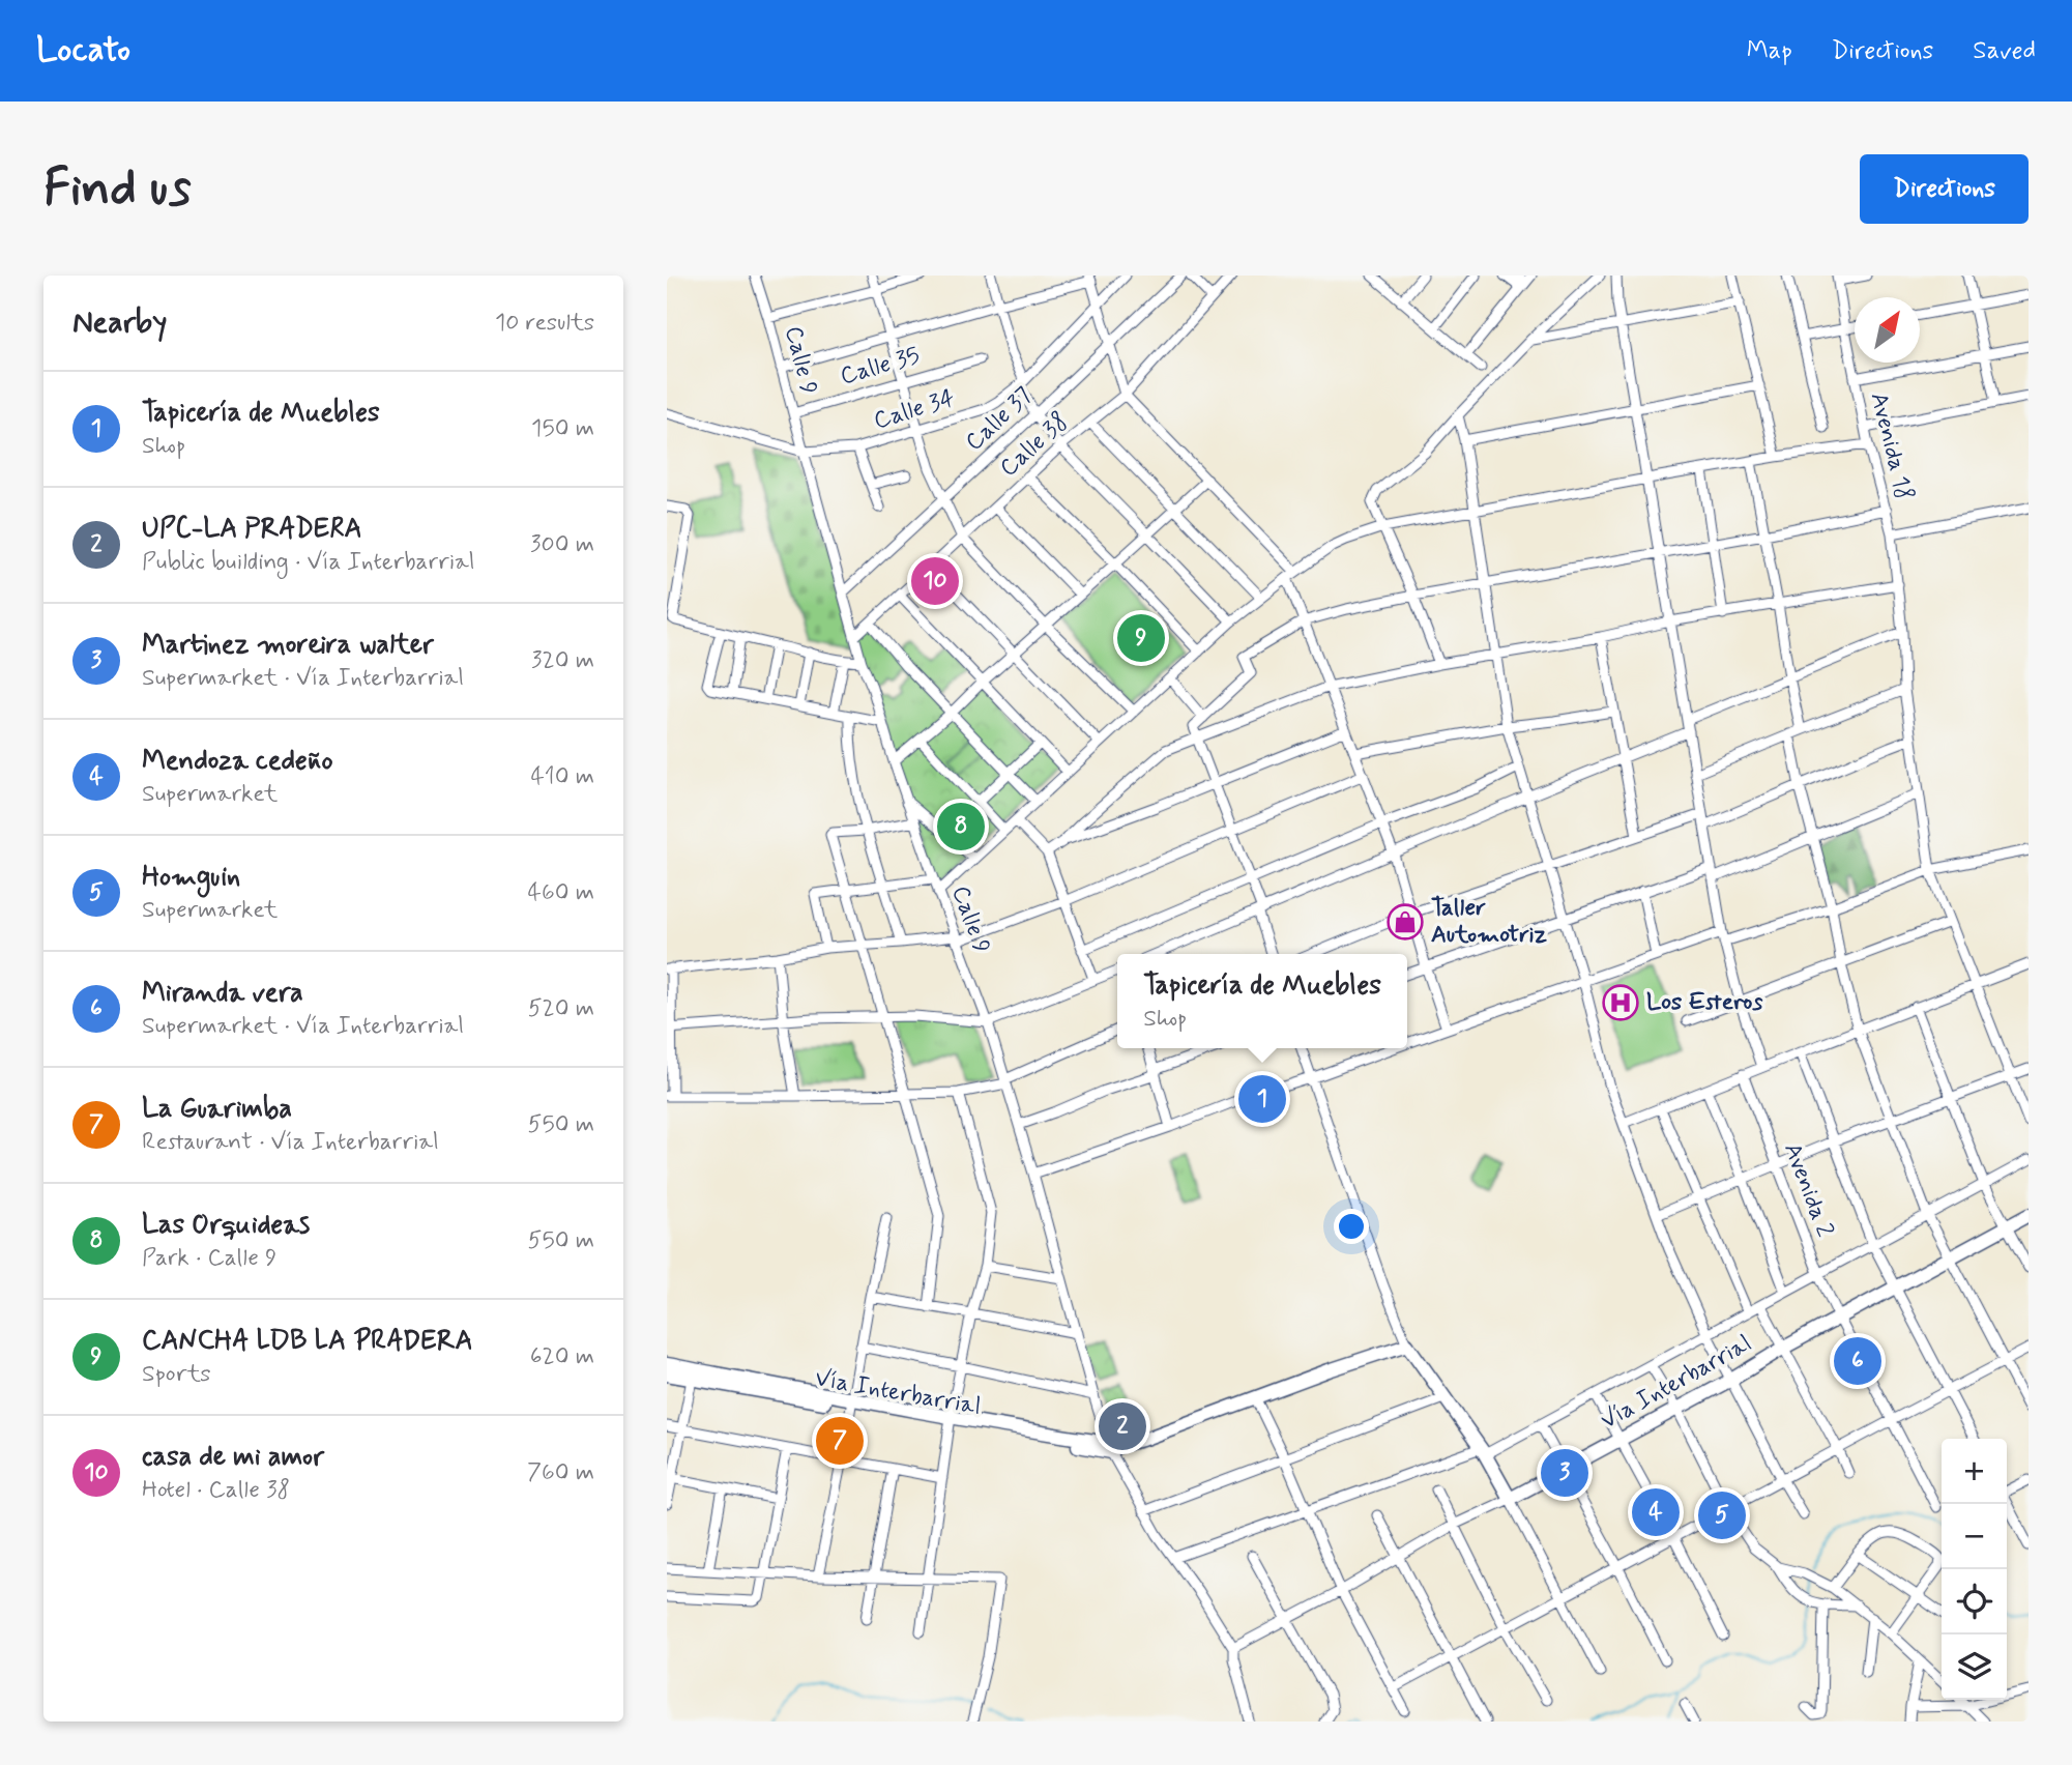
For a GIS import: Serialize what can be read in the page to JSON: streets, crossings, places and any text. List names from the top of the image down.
{
  "streets": {
    "main road": ["Vía Interbarrial"],
    "street": [
      "Calle 9",
      "Calle 35",
      "Calle 34",
      "Calle 37",
      "Calle 38",
      "Avenida 18",
      "Avenida 2"
    ]
  },
  "crossings": [
    ["Calle 9", "Calle 35"],
    ["Calle 9", "Calle 34"],
    ["Calle 9", "Calle 37"],
    ["Calle 9", "Calle 38"],
    ["Calle 9", "Vía Interbarrial"],
    ["Avenida 2", "Vía Interbarrial"]
  ],
  "places": {
    "shop": ["Taller Automotriz"],
    "hospital": ["Los Esteros"]
  },
  "north": "top right",
  "page": {
    "header": "Locato",
    "nav": ["Map", "Directions", "Saved"],
    "buttons": "Directions",
    "title": "Find us",
    "heading": ["Nearby", "10 results"],
    "list": [
      {
        "mark": "1",
        "name": "Tapicería de Muebles",
        "note": "Shop",
        "value": "150 m"
      },
      {
        "mark": "2",
        "name": "UPC-LA PRADERA",
        "note": "Public building · Vía Interbarrial",
        "value": "300 m"
      },
      {
        "mark": "3",
        "name": "Martinez moreira walter",
        "note": "Supermarket · Vía Interbarrial",
        "value": "320 m"
      },
      {
        "mark": "4",
        "name": "Mendoza cedeño",
        "note": "Supermarket",
        "value": "410 m"
      },
      {
        "mark": "5",
        "name": "Homguin",
        "note": "Supermarket",
        "value": "460 m"
      },
      {
        "mark": "6",
        "name": "Miranda vera",
        "note": "Supermarket · Vía Interbarrial",
        "value": "520 m"
      },
      {
        "mark": "7",
        "name": "La Guarimba",
        "note": "Restaurant · Vía Interbarrial",
        "value": "550 m"
      },
      {
        "mark": "8",
        "name": "Las Orquideas",
        "note": "Park · Calle 9",
        "value": "550 m"
      },
      {
        "mark": "9",
        "name": "CANCHA LDB LA PRADERA",
        "note": "Sports",
        "value": "620 m"
      },
      {
        "mark": "10",
        "name": "casa de mi amor",
        "note": "Hotel · Calle 38",
        "value": "760 m"
      }
    ],
    "pins": [
      "10",
      "9",
      "8",
      "1",
      "6",
      "2",
      "7",
      "3",
      "4",
      "5"
    ],
    "popup": ["Tapicería de Muebles", "Shop"],
    "map_buttons": ["+", "−"]
  }
}
